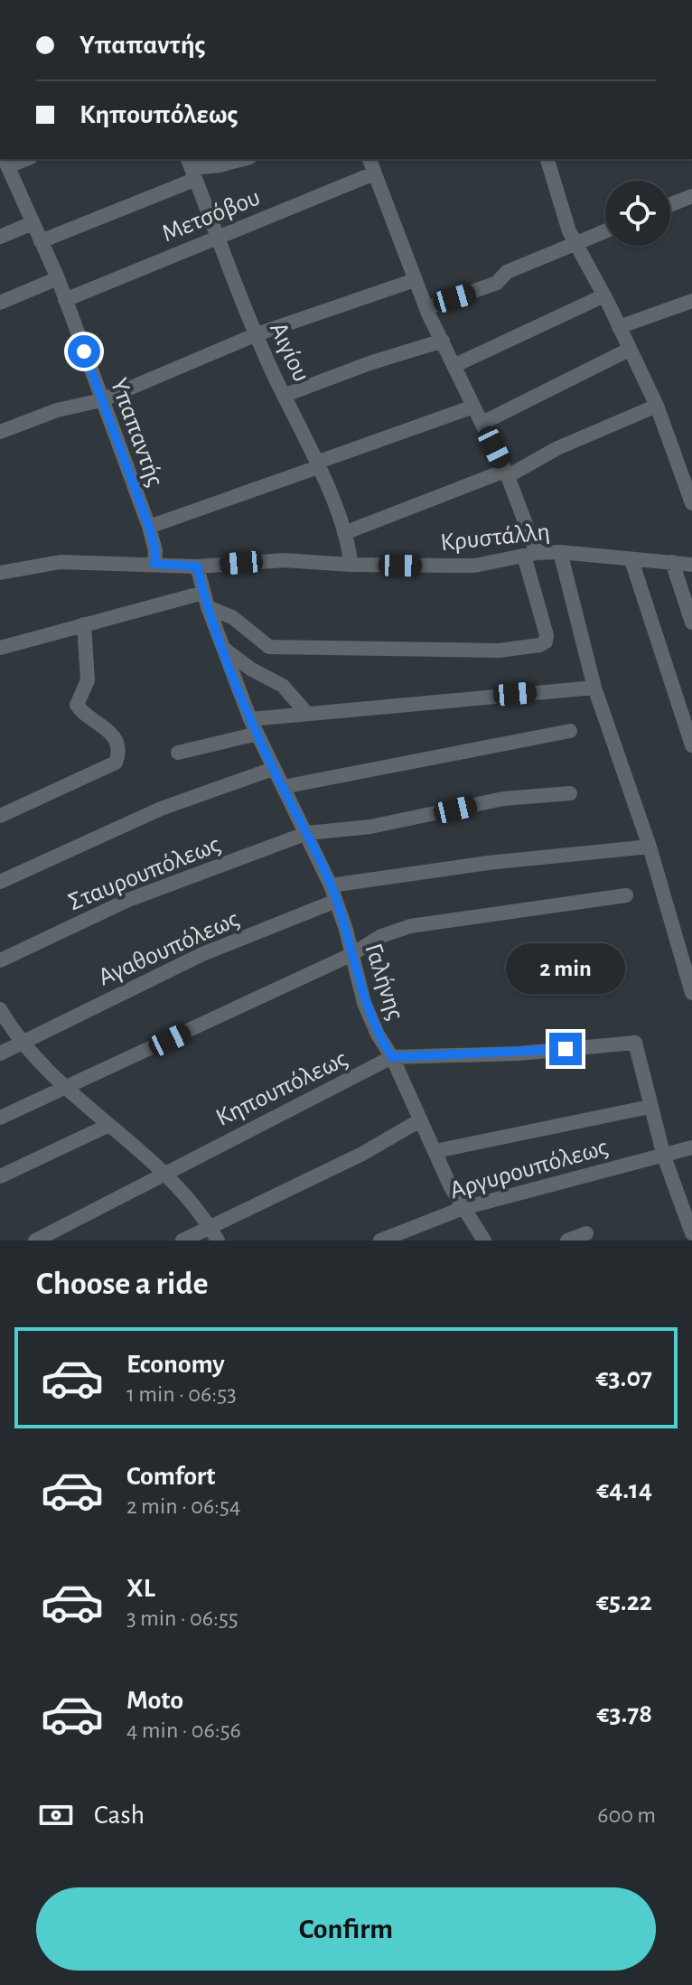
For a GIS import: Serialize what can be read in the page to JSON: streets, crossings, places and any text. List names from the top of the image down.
{
  "streets": {
    "street": [
      "Μετσόβου",
      "Αιγίου",
      "Υπαπαντής",
      "Κρυστάλλη",
      "Σταυρουπόλεως",
      "Αγαθουπόλεως",
      "Γαλήνης",
      "Κηπουπόλεως",
      "Αργυρουπόλεως"
    ]
  },
  "crossings": [
    ["Μετσόβου", "Αιγίου"],
    ["Μετσόβου", "Υπαπαντής"],
    ["Αιγίου", "Κρυστάλλη"],
    ["Υπαπαντής", "Κρυστάλλη"],
    ["Κρυστάλλη", "Γαλήνης"],
    ["Σταυρουπόλεως", "Γαλήνης"],
    ["Αγαθουπόλεως", "Γαλήνης"],
    ["Γαλήνης", "Κηπουπόλεως"],
    ["Γαλήνης", "Αργυρουπόλεως"]
  ],
  "page": {
    "banner": ["Υπαπαντής", "Κηπουπόλεως"],
    "bubble": "2 min",
    "heading": "Choose a ride",
    "list": [
      {
        "name": "Economy",
        "note": "1 min · 06:53",
        "value": "€3.07"
      },
      {
        "name": "Comfort",
        "note": "2 min · 06:54",
        "value": "€4.14"
      },
      {
        "name": "XL",
        "note": "3 min · 06:55",
        "value": "€5.22"
      },
      {
        "name": "Moto",
        "note": "4 min · 06:56",
        "value": "€3.78"
      }
    ],
    "pay": ["Cash", "600 m"],
    "buttons": "Confirm"
  }
}
